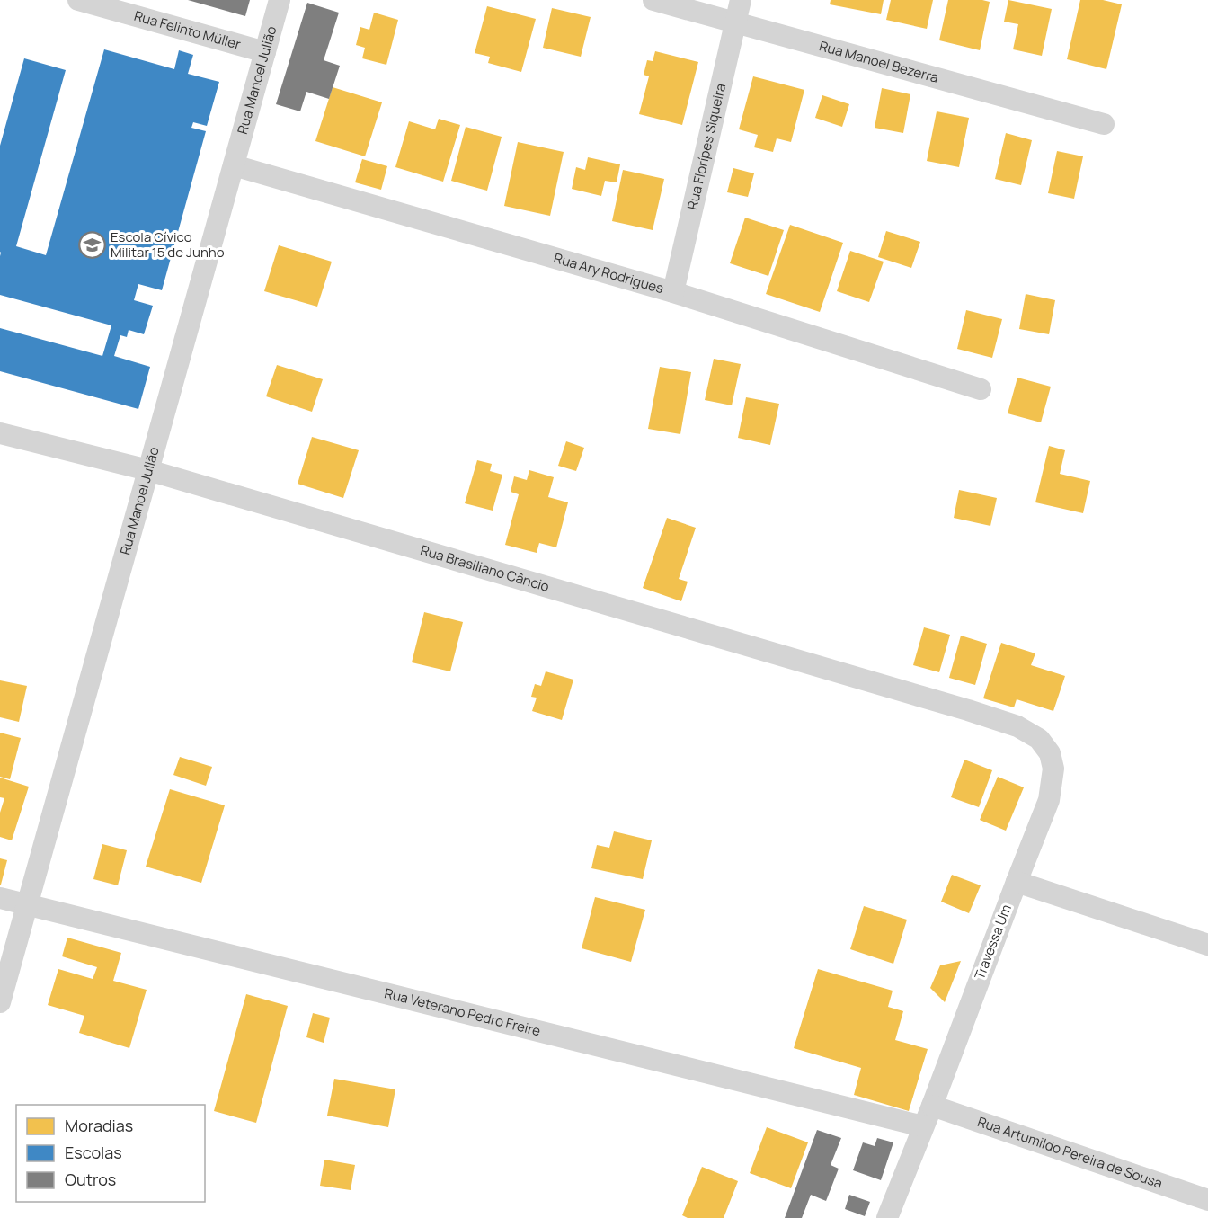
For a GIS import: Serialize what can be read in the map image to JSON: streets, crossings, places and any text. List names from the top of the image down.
{
  "streets": {
    "street": [
      "Rua Felinto Müller",
      "Rua Manoel Bezerra",
      "Rua Manoel Julião",
      "Rua Florípes Siqueira",
      "Rua Ary Rodrigues",
      "Rua Brasiliano Câncio",
      "Travessa Um",
      "Rua Veterano Pedro Freire",
      "Rua Artumildo Pereira de Sousa"
    ]
  },
  "crossings": [
    ["Rua Felinto Müller", "Rua Manoel Julião"],
    ["Rua Manoel Bezerra", "Rua Florípes Siqueira"],
    ["Rua Manoel Julião", "Rua Ary Rodrigues"],
    ["Rua Manoel Julião", "Rua Brasiliano Câncio"],
    ["Rua Manoel Julião", "Rua Veterano Pedro Freire"],
    ["Rua Florípes Siqueira", "Rua Ary Rodrigues"],
    ["Rua Brasiliano Câncio", "Travessa Um"],
    ["Travessa Um", "Rua Veterano Pedro Freire"],
    ["Travessa Um", "Rua Artumildo Pereira de Sousa"]
  ],
  "places": {
    "school or university": ["Escola Cívico Militar 15 de Junho"]
  },
  "legend": ["Moradias", "Escolas", "Outros"]
}
